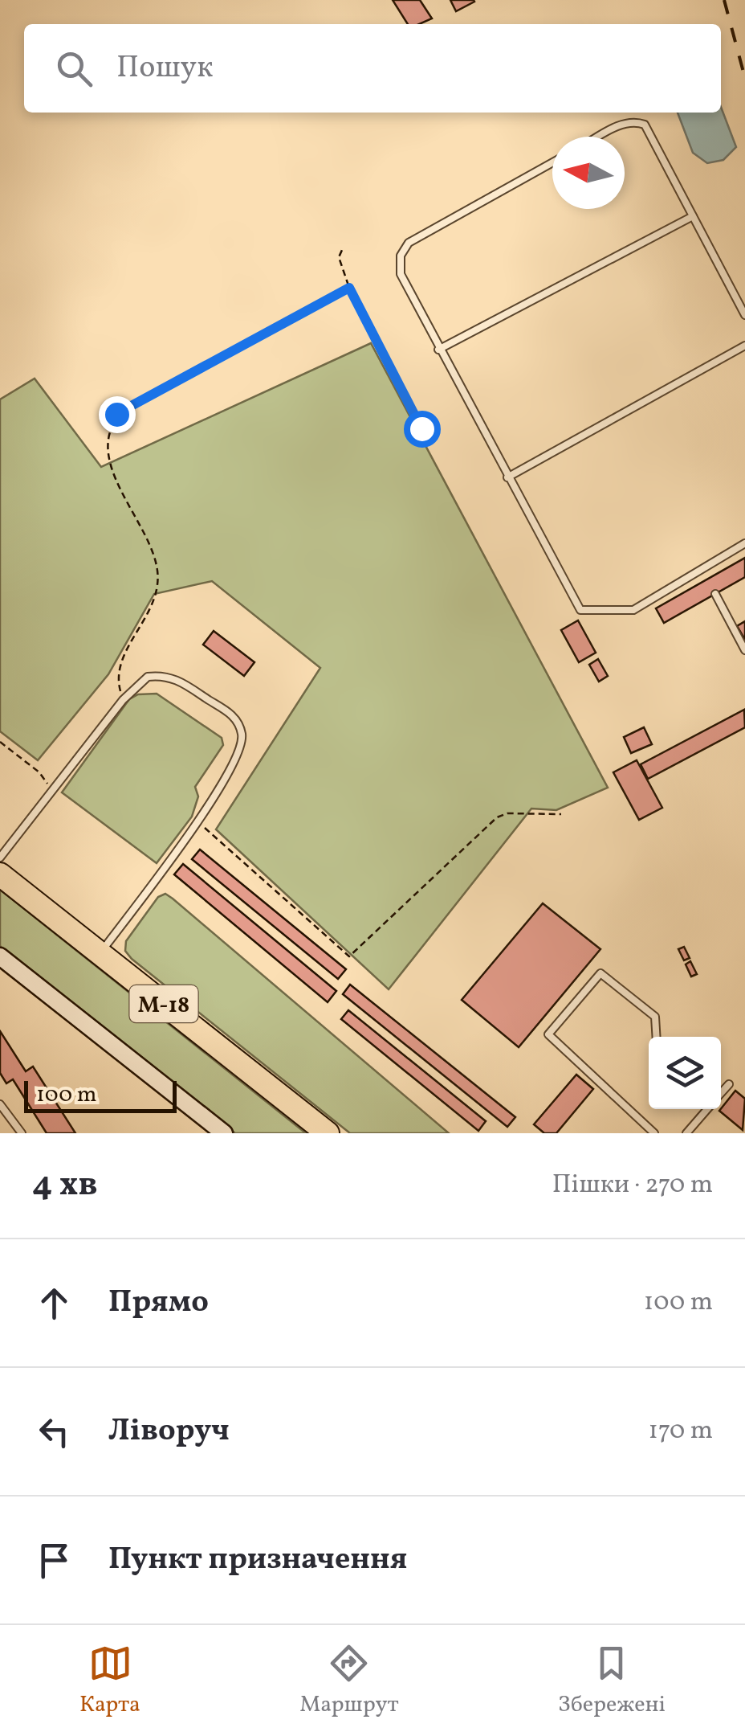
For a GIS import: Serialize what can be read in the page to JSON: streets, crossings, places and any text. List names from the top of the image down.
{
  "streets": {
    "highway": ["М-18"]
  },
  "scale_bar": "100 m",
  "north": "left",
  "page": {
    "search": "Пошук",
    "scale": "100 m",
    "heading": ["4 хв", "Пішки · 270 m"],
    "list": [
      ["Прямо", "100 m"],
      ["Ліворуч", "170 m"],
      "Пункт призначення"
    ],
    "nav": ["Карта", "Маршрут", "Збережені"]
  }
}
